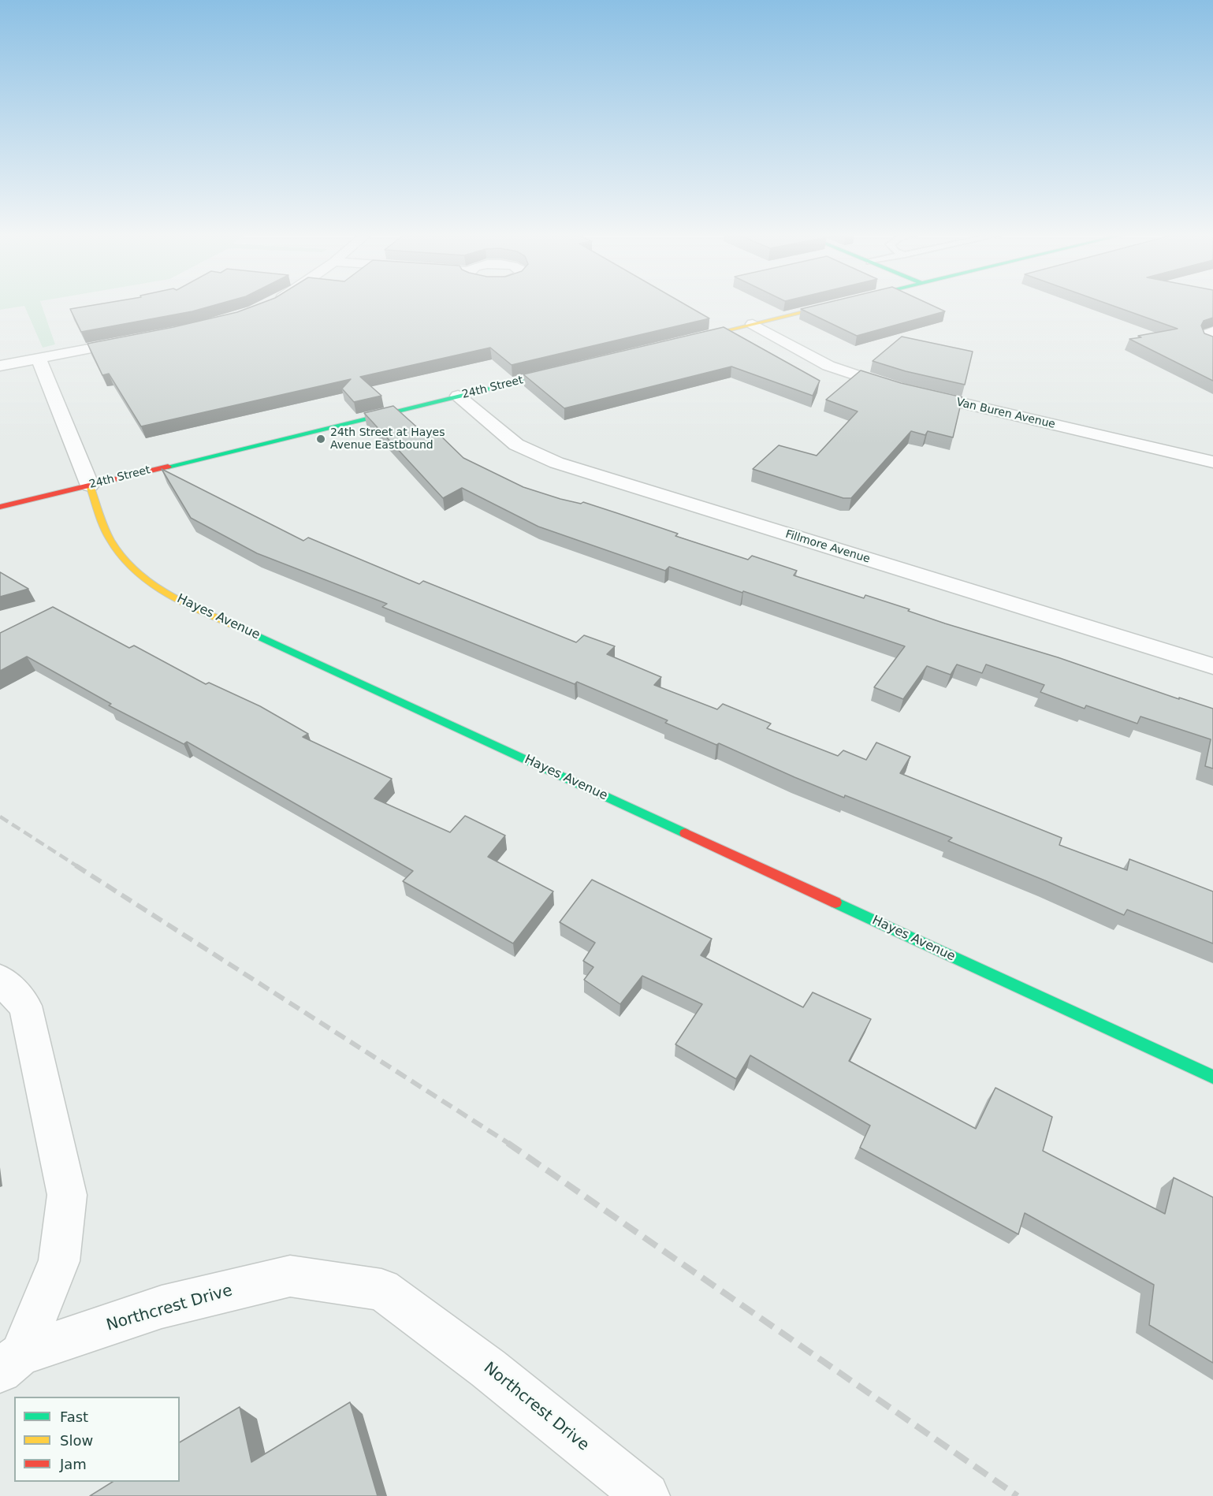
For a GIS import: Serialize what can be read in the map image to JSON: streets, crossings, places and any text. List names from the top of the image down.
{
  "streets": {
    "main road": ["24th Street", "Hayes Avenue"],
    "street": ["Van Buren Avenue", "Fillmore Avenue", "Northcrest Drive"]
  },
  "crossings": [
    ["24th Street", "Fillmore Avenue"],
    ["24th Street", "Hayes Avenue"]
  ],
  "places": ["24th Street at Hayes Avenue Eastbound"],
  "legend": ["Fast", "Slow", "Jam"]
}
